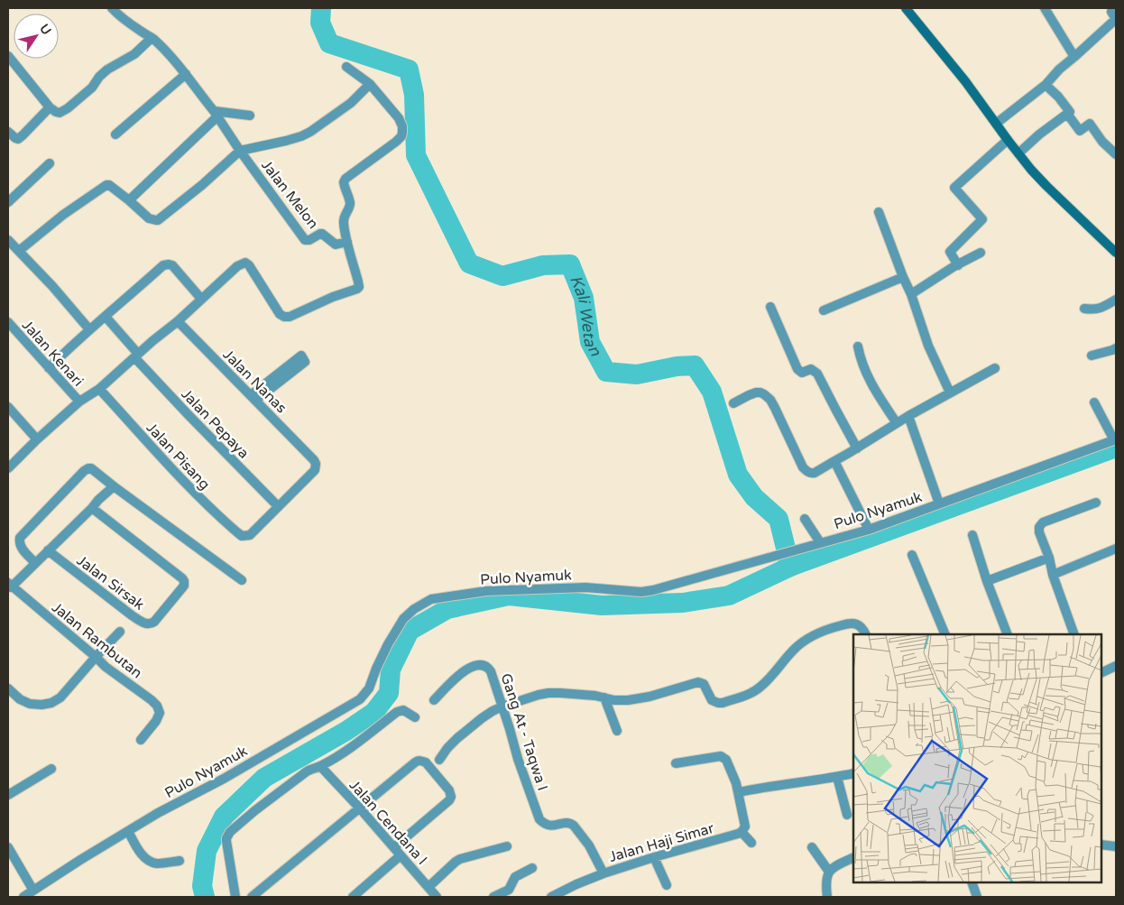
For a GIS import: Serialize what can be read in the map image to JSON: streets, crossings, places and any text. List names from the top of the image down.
{
  "streets": {
    "street": [
      "Jalan Melon",
      "Jalan Kenari",
      "Jalan Nanas",
      "Jalan Pepaya",
      "Jalan Pisang",
      "Pulo Nyamuk",
      "Jalan Sirsak",
      "Jalan Rambutan",
      "Gang At - Taqwa I",
      "Jalan Cendana I",
      "Jalan Haji Simar"
    ]
  },
  "crossings": [
    ["Jalan Nanas", "Jalan Pepaya"],
    ["Jalan Nanas", "Jalan Pisang"],
    ["Jalan Pepaya", "Jalan Pisang"],
    ["Gang At - Taqwa I", "Jalan Haji Simar"]
  ],
  "water": ["Kali Wetan"],
  "north": "top right"
}
